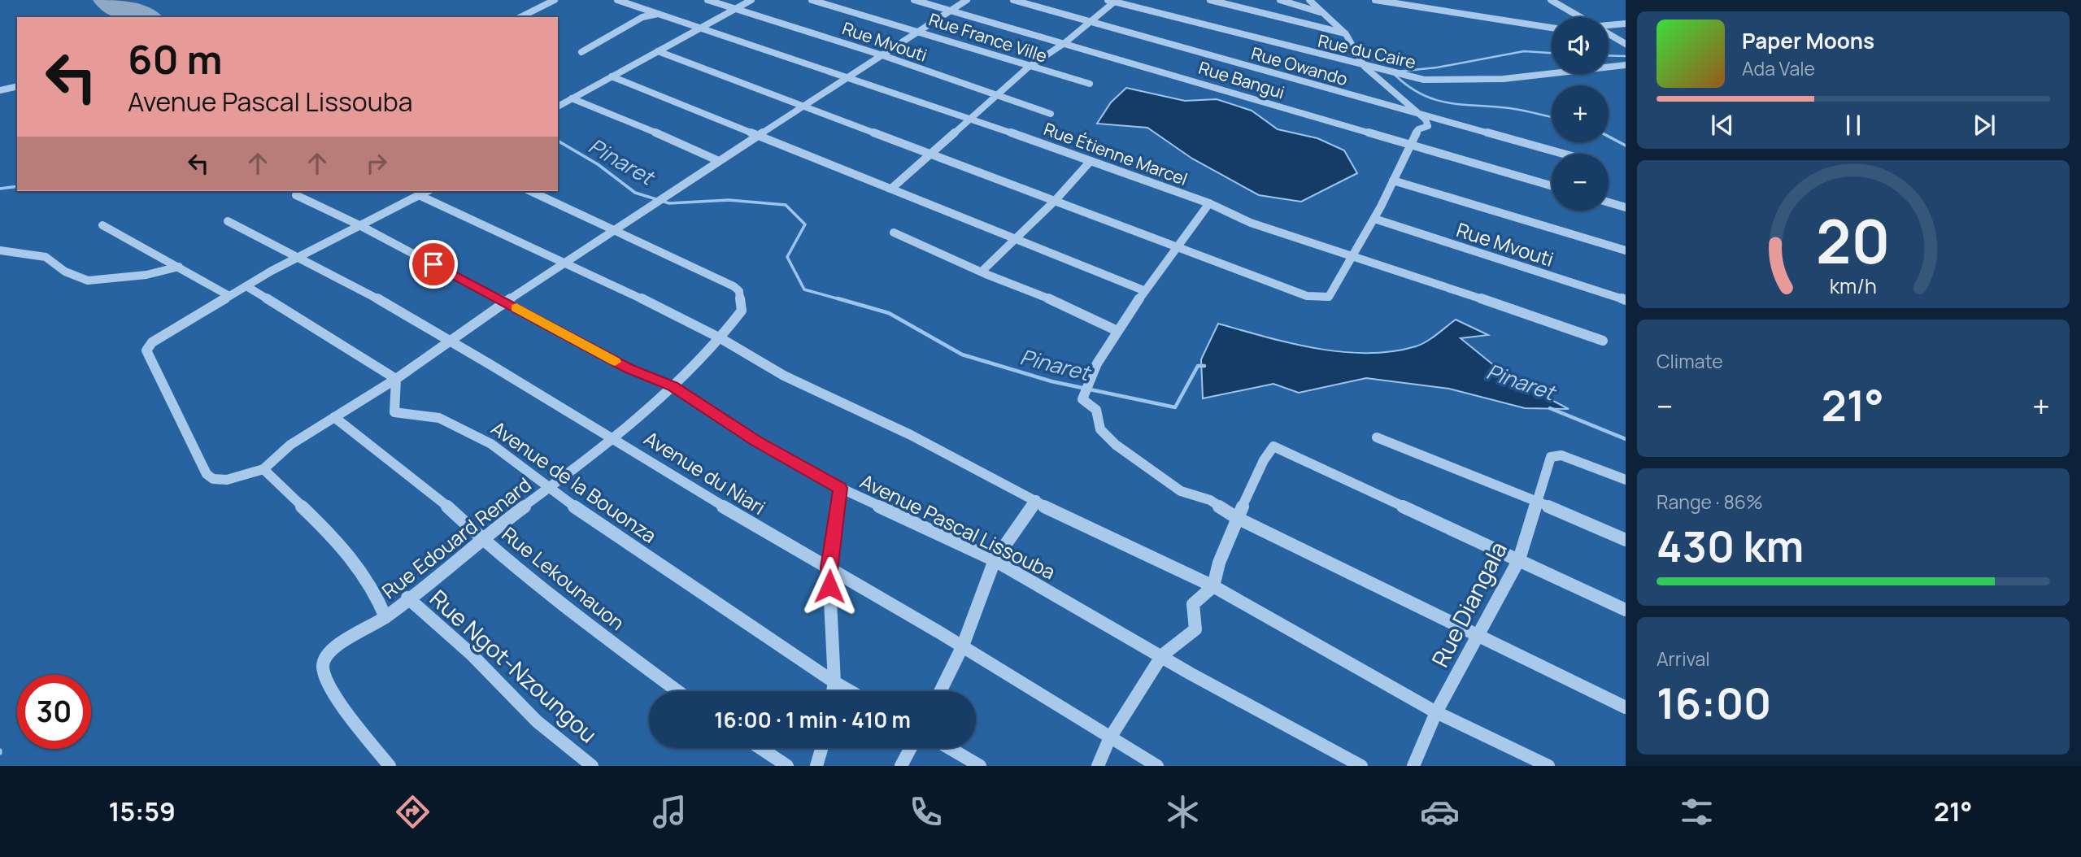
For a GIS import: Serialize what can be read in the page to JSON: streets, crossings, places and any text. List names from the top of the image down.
{
  "streets": {
    "street": [
      "Rue France Ville",
      "Rue Mvouti",
      "Rue du Caire",
      "Rue Owando",
      "Rue Bangui",
      "Rue Étienne Marcel",
      "Avenue du Niari",
      "Avenue de la Bouonza",
      "Avenue Pascal Lissouba",
      "Rue Edouard Renard",
      "Rue Lekounauon",
      "Rue Diangala",
      "Rue Ngot-Nzoungou"
    ]
  },
  "crossings": [
    ["Avenue du Niari", "Rue Edouard Renard"],
    ["Avenue de la Bouonza", "Rue Edouard Renard"],
    ["Avenue Pascal Lissouba", "Rue Edouard Renard"],
    ["Rue Edouard Renard", "Rue Lekounauon"],
    ["Rue Edouard Renard", "Rue Ngot-Nzoungou"]
  ],
  "water": ["Pinaret"],
  "page": {
    "map_buttons": ["+", "−"],
    "turn": ["60 m", "Avenue Pascal Lissouba"],
    "song": ["Paper Moons", "Ada Vale"],
    "tile": [
      "Climate",
      ["Range · 86%", "430 km"],
      ["Arrival", "16:00"]
    ],
    "heat": ["−", "21°", "+"],
    "limit": "30",
    "trip": "16:00 · 1 min · 410 m",
    "tabs": ["15:59", "21°"],
    "gauge": ["20", "km/h"]
  }
}
